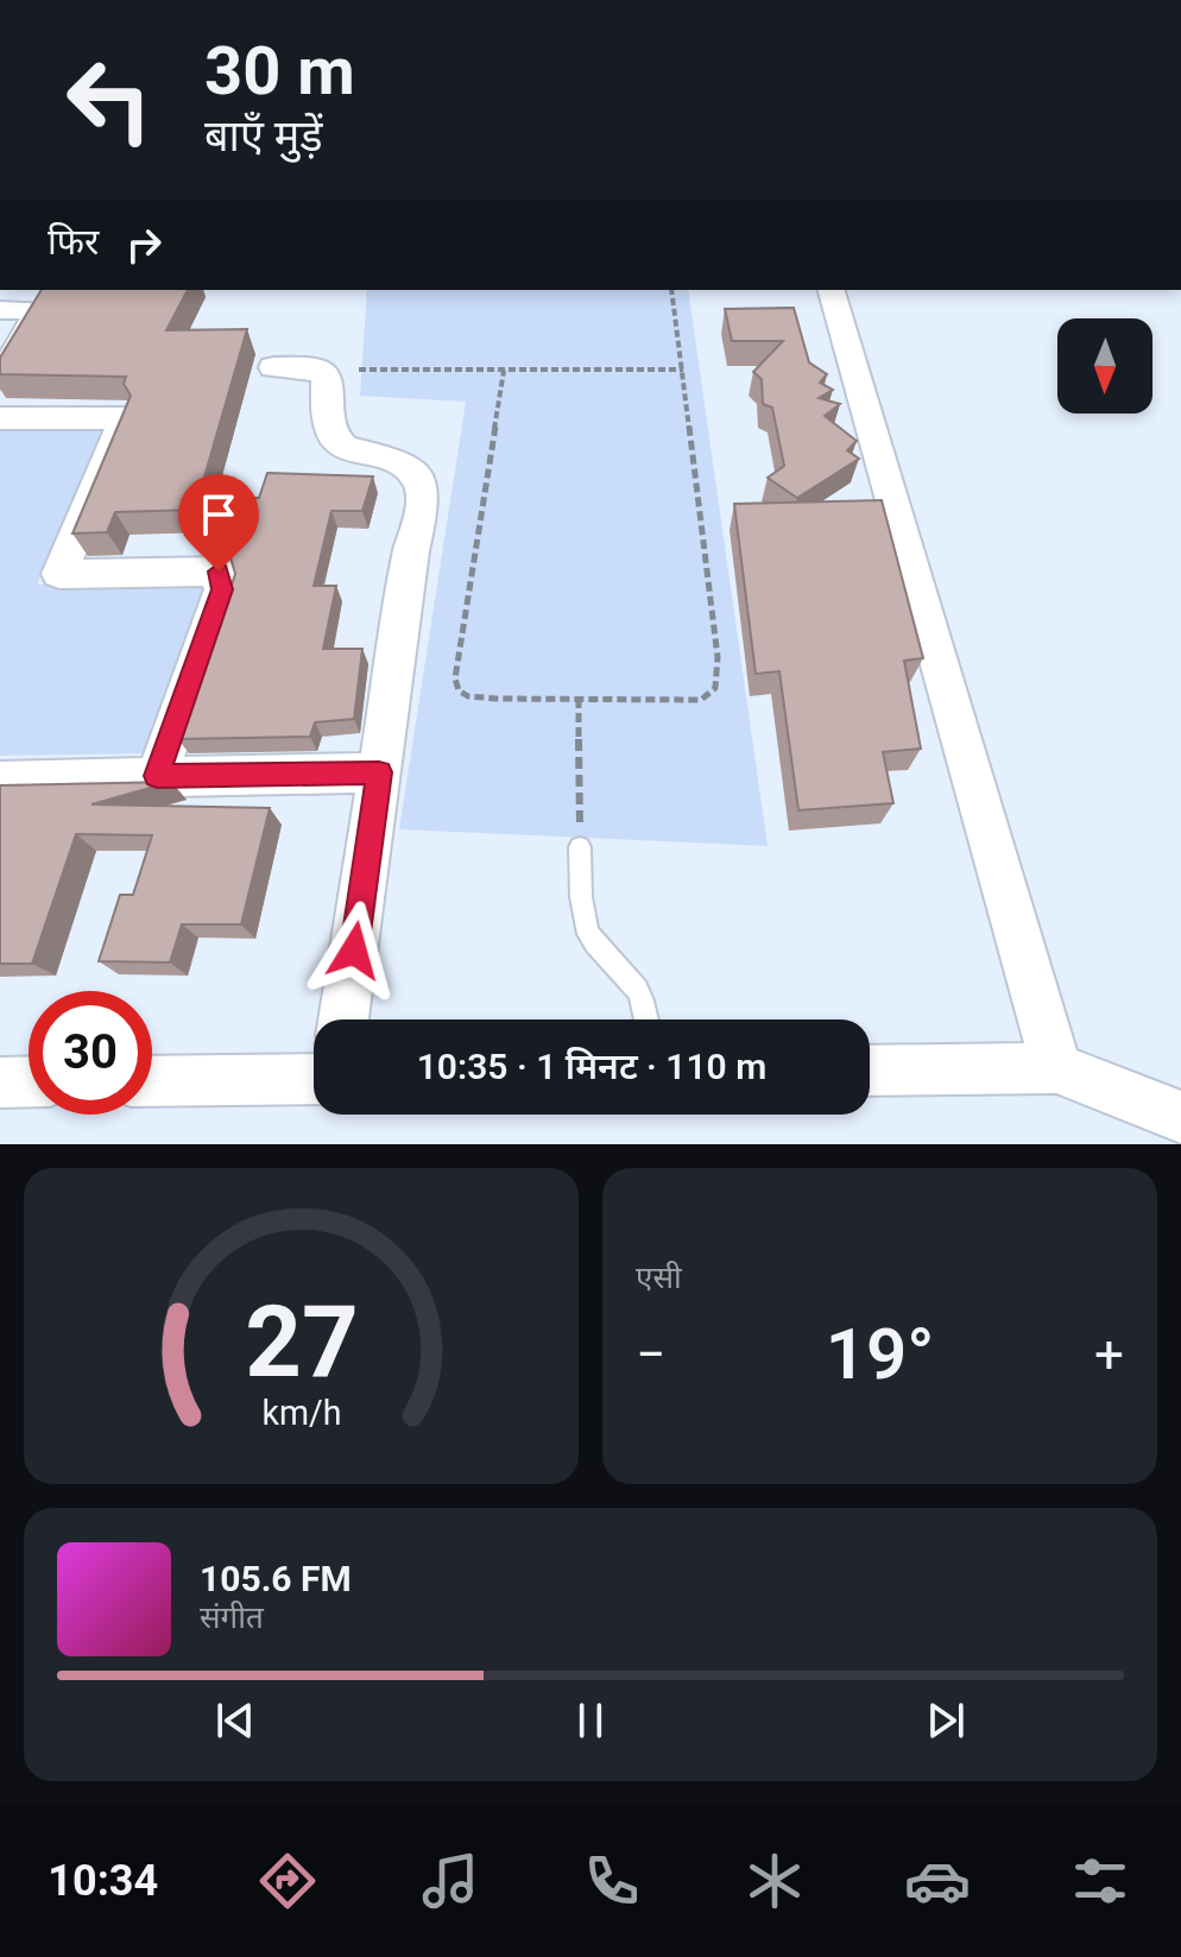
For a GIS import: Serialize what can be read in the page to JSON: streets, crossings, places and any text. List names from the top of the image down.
{
  "north": "bottom",
  "page": {
    "turn": ["30 m", "बाएँ मुड़ें"],
    "then": "फिर",
    "limit": "30",
    "trip": "10:35 · 1 मिनट · 110 m",
    "tile": "एसी",
    "heat": ["−", "19°", "+"],
    "song": ["105.6 FM", "संगीत"],
    "tabs": "10:34",
    "gauge": ["27", "km/h"]
  }
}
